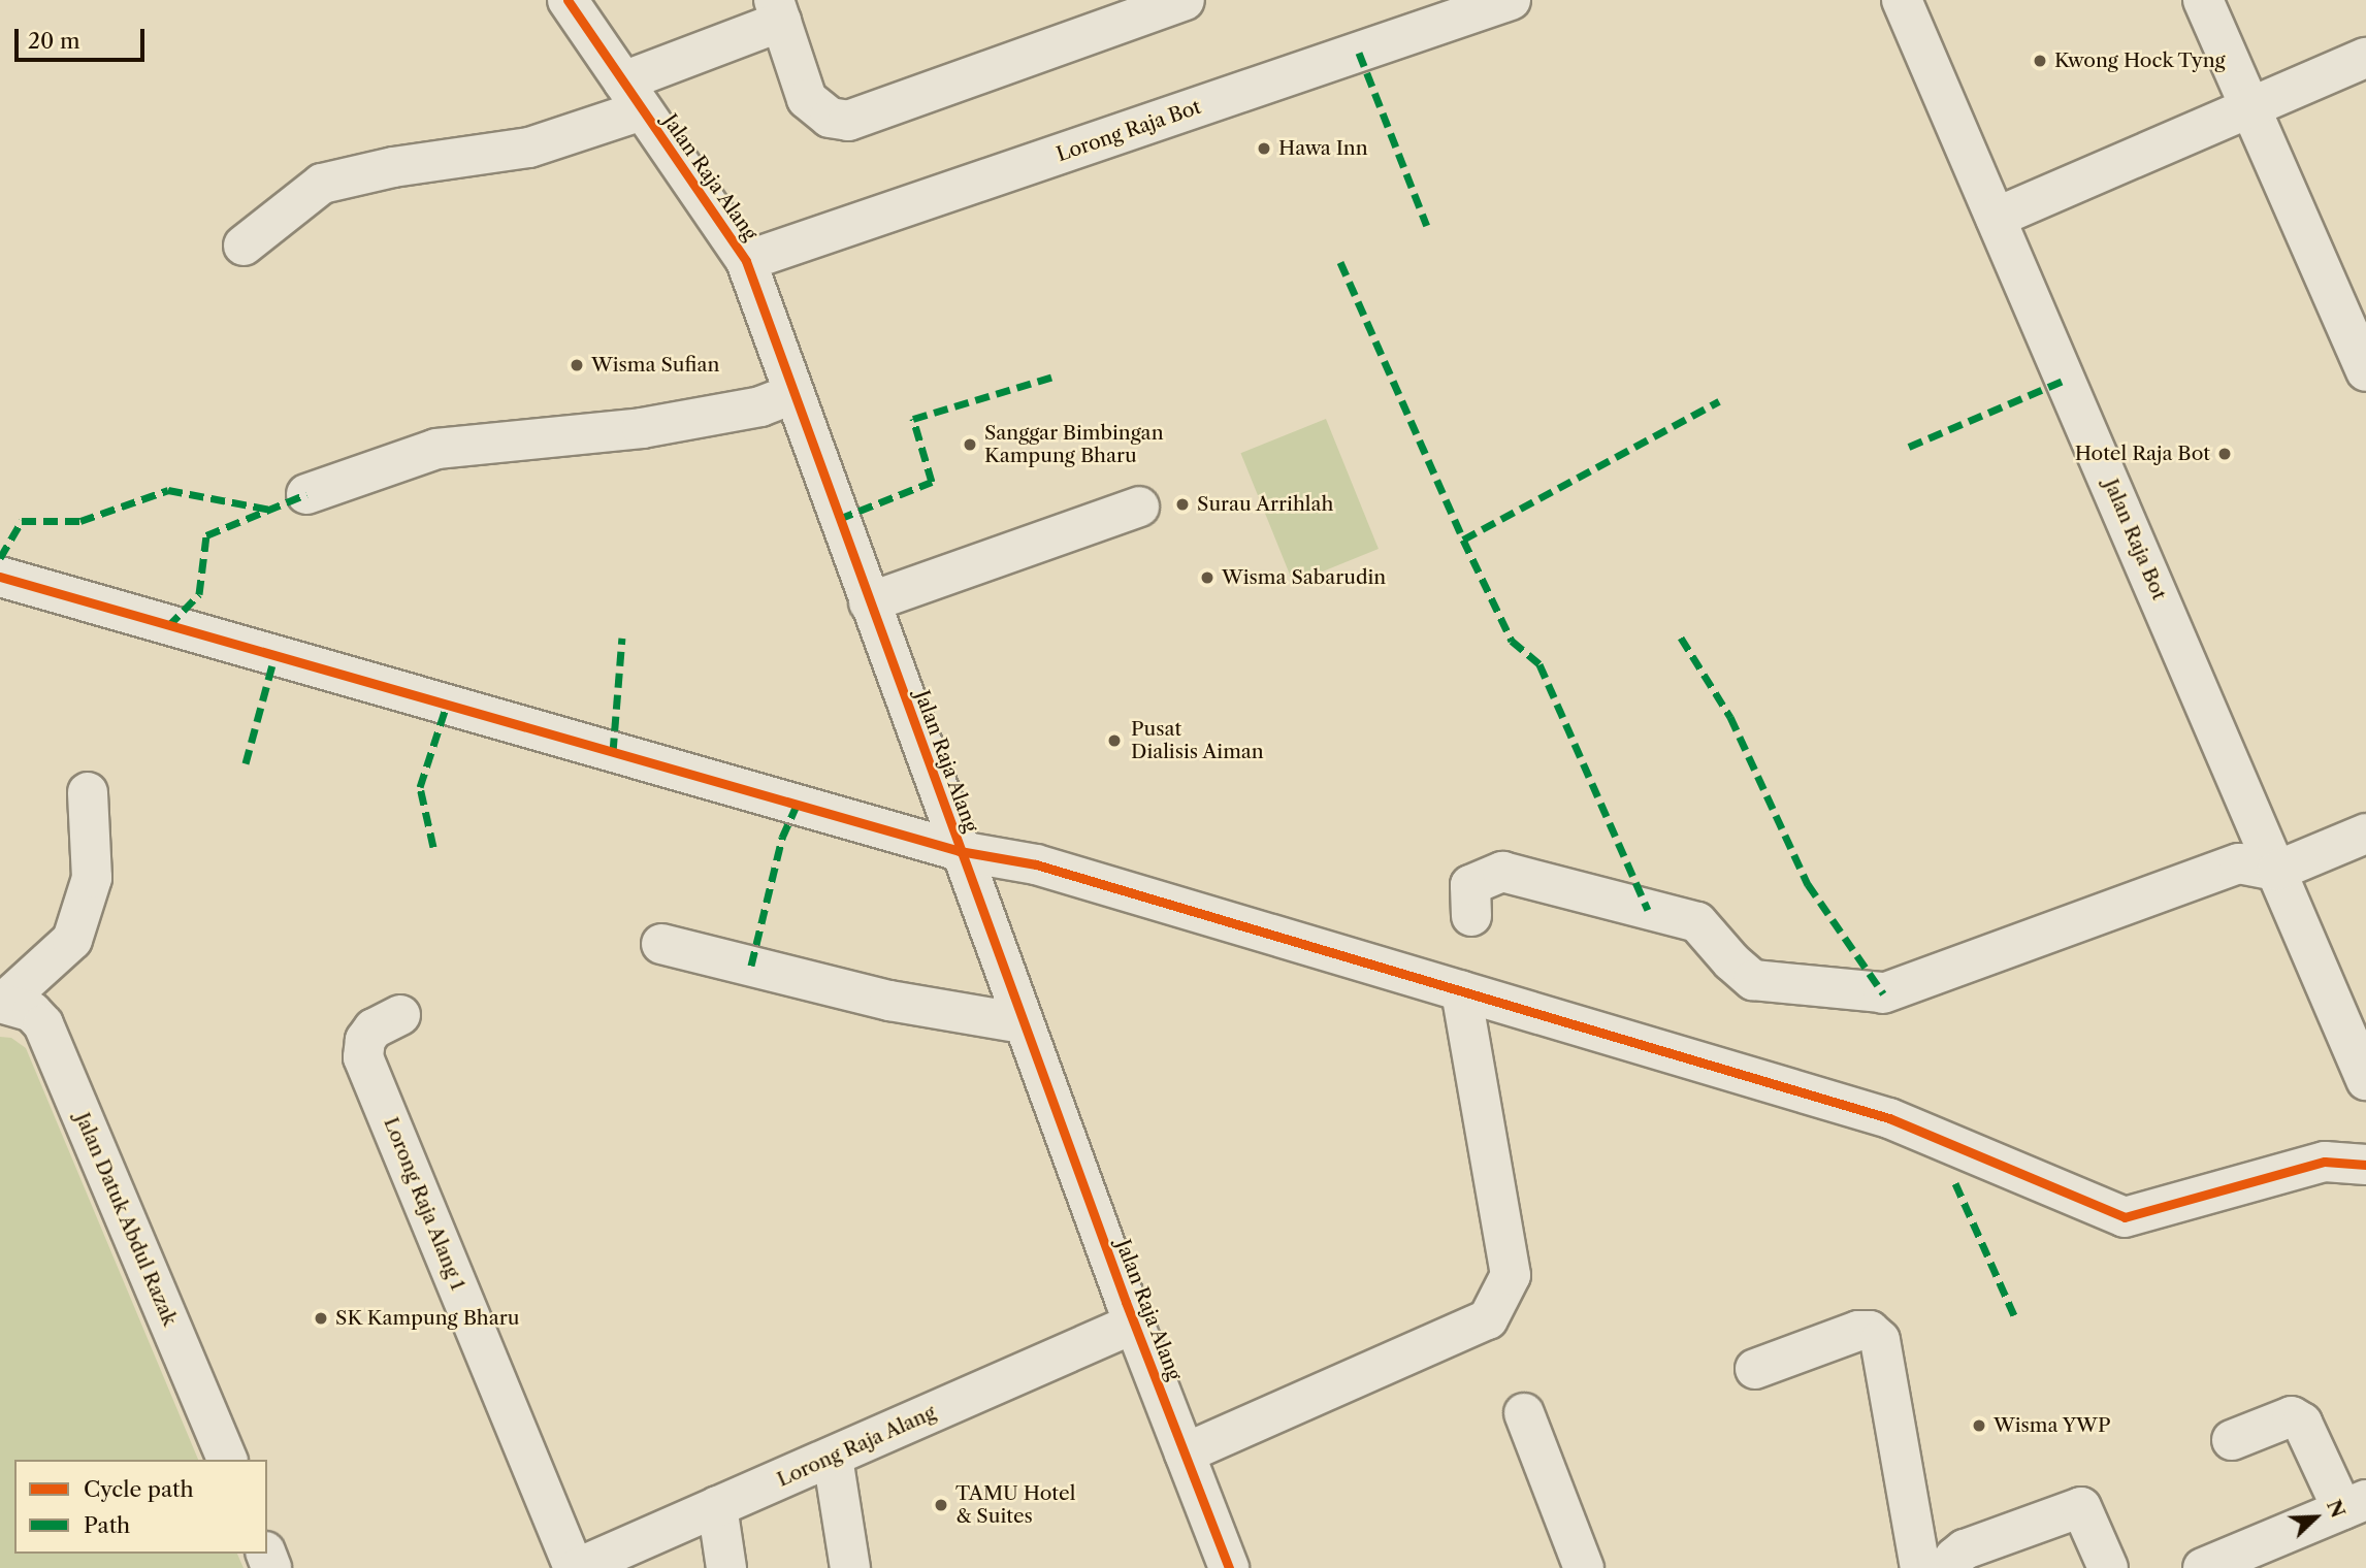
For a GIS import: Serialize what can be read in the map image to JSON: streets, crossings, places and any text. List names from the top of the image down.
{
  "streets": {
    "street": [
      "Lorong Raja Bot",
      "Jalan Raja Alang",
      "Jalan Raja Bot",
      "Lorong Raja Alang 1",
      "Jalan Datuk Abdul Razak",
      "Lorong Raja Alang"
    ]
  },
  "crossings": [
    ["Lorong Raja Bot", "Jalan Raja Alang"],
    ["Jalan Raja Alang", "Lorong Raja Alang"],
    ["Lorong Raja Alang 1", "Lorong Raja Alang"]
  ],
  "places": [
    "Kwong Hock Tyng",
    "Hawa Inn",
    "Wisma Sufian",
    "Sanggar Bimbingan Kampung Bharu",
    "Hotel Raja Bot",
    "Surau Arrihlah",
    "Wisma Sabarudin",
    "Pusat Dialisis Aiman",
    "SK Kampung Bharu",
    "Wisma YWP",
    "TAMU Hotel & Suites"
  ],
  "legend": ["Cycle path", "Path"],
  "scale_bar": "20 m",
  "north": "top right"
}
